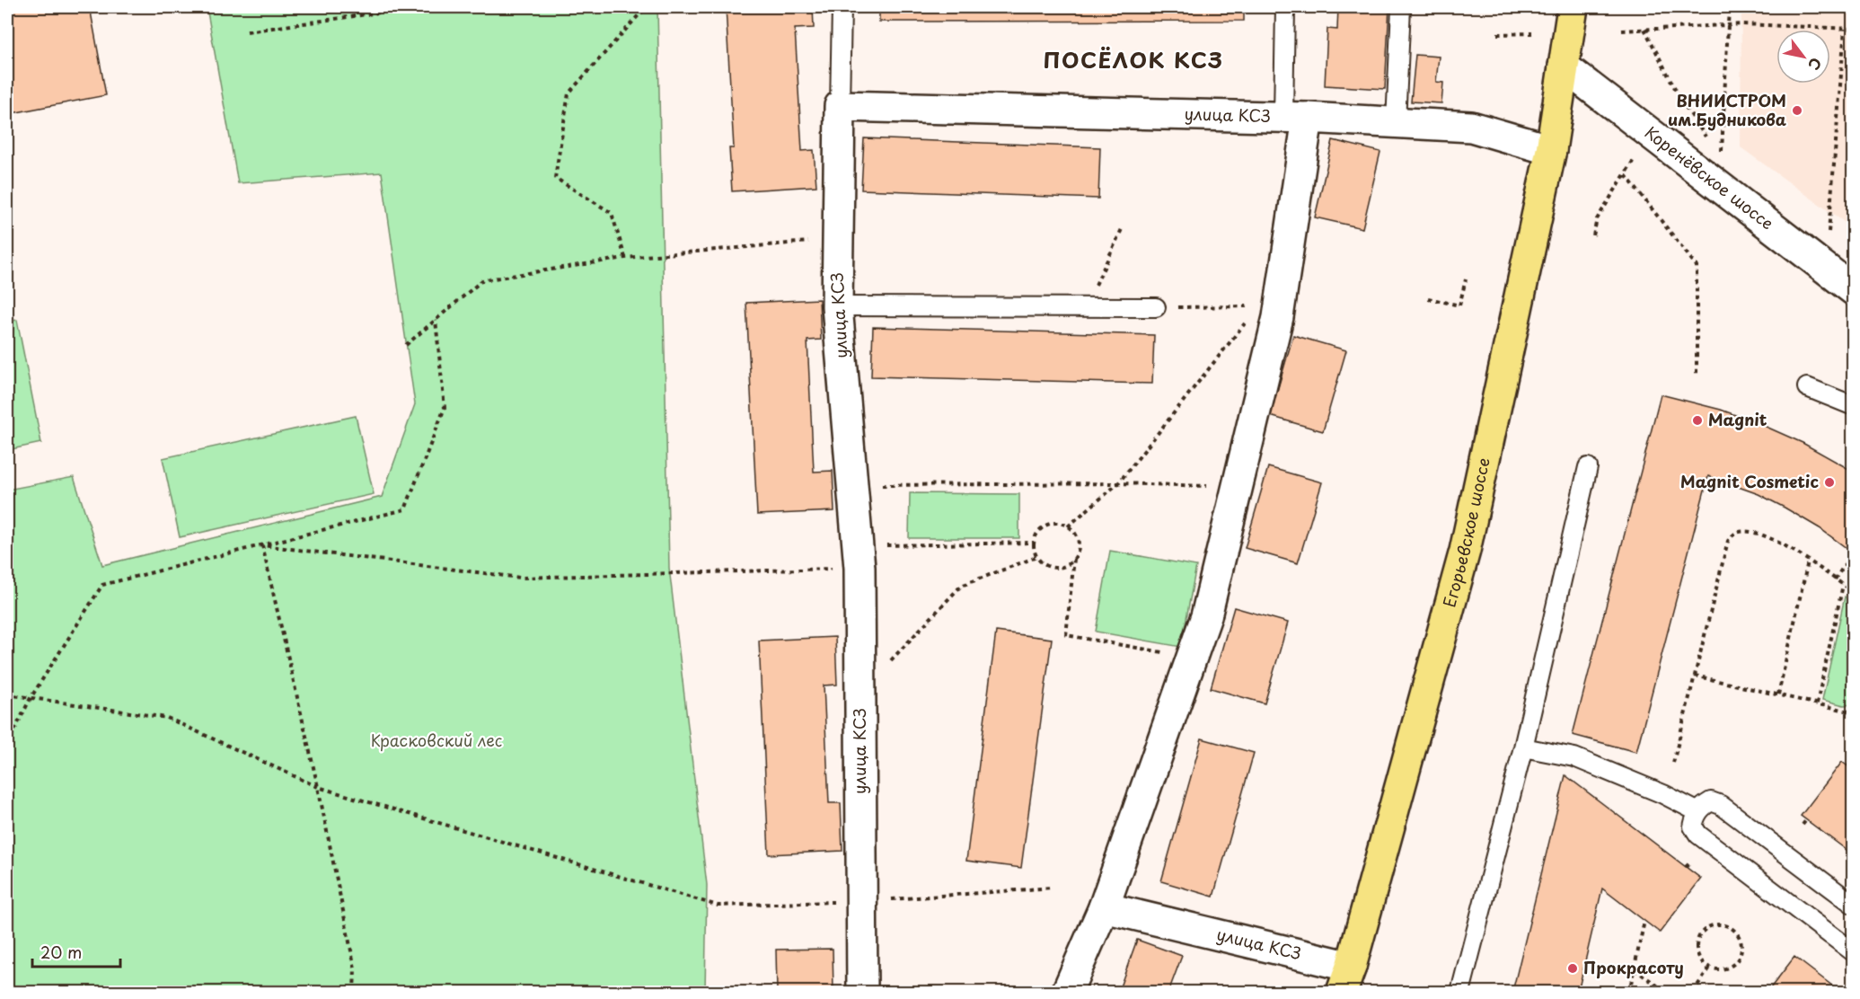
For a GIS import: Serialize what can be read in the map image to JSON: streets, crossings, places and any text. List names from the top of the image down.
{
  "streets": {
    "main road": ["Егорьевское шоссе"],
    "street": ["улица КСЗ", "Коренёвское шоссе"]
  },
  "crossings": [
    ["улица КСЗ", "Егорьевское шоссе"],
    ["Коренёвское шоссе", "Егорьевское шоссе"]
  ],
  "districts": ["ПОСЁЛОК КСЗ"],
  "parks": ["Красковский лес"],
  "places": [
    "ВНИИСТРОМ им.Будникова",
    "Magnit",
    "Magnit Cosmetic",
    "Прокрасоту"
  ],
  "scale_bar": "20 m",
  "north": "bottom right"
}
